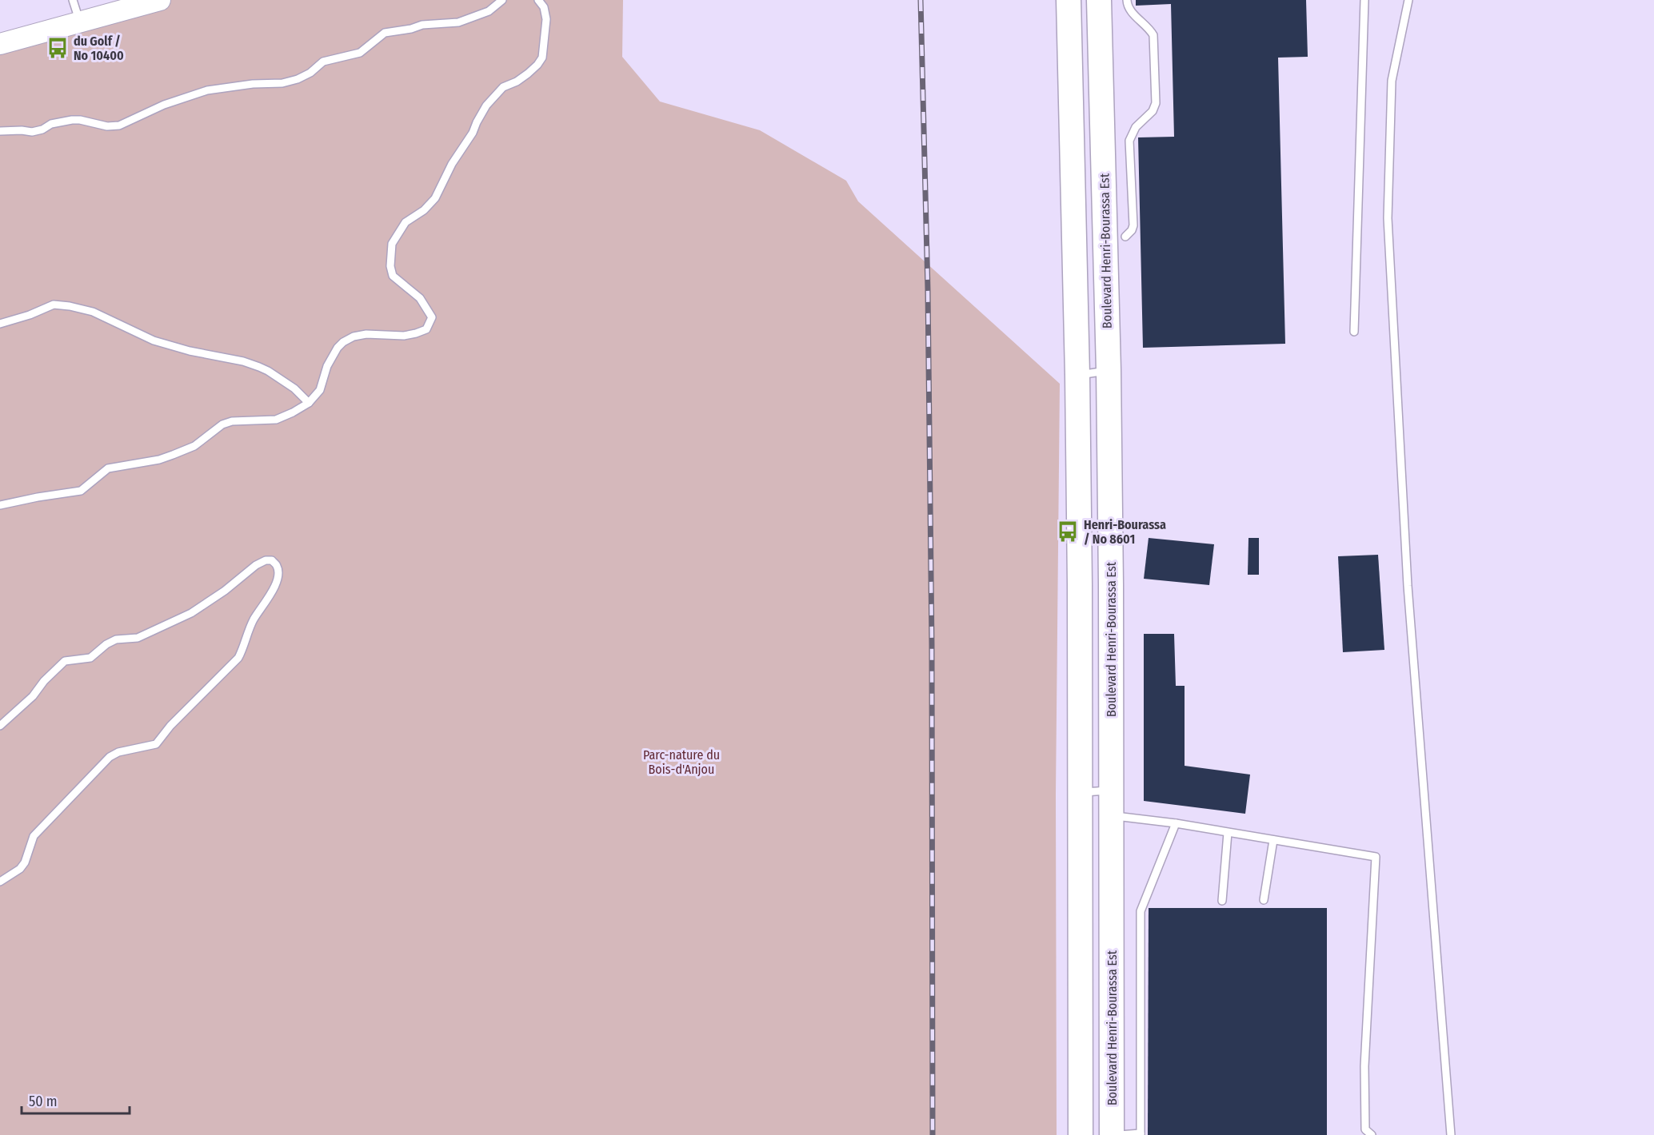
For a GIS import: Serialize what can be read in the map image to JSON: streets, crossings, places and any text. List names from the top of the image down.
{
  "streets": {
    "main road": ["Boulevard Henri-Bourassa Est"]
  },
  "parks": ["Parc-nature du Bois-d'Anjou"],
  "places": {
    "bus stop": ["du Golf / No 10400", "Henri-Bourassa / No 8601"]
  },
  "scale_bar": "50 m"
}
